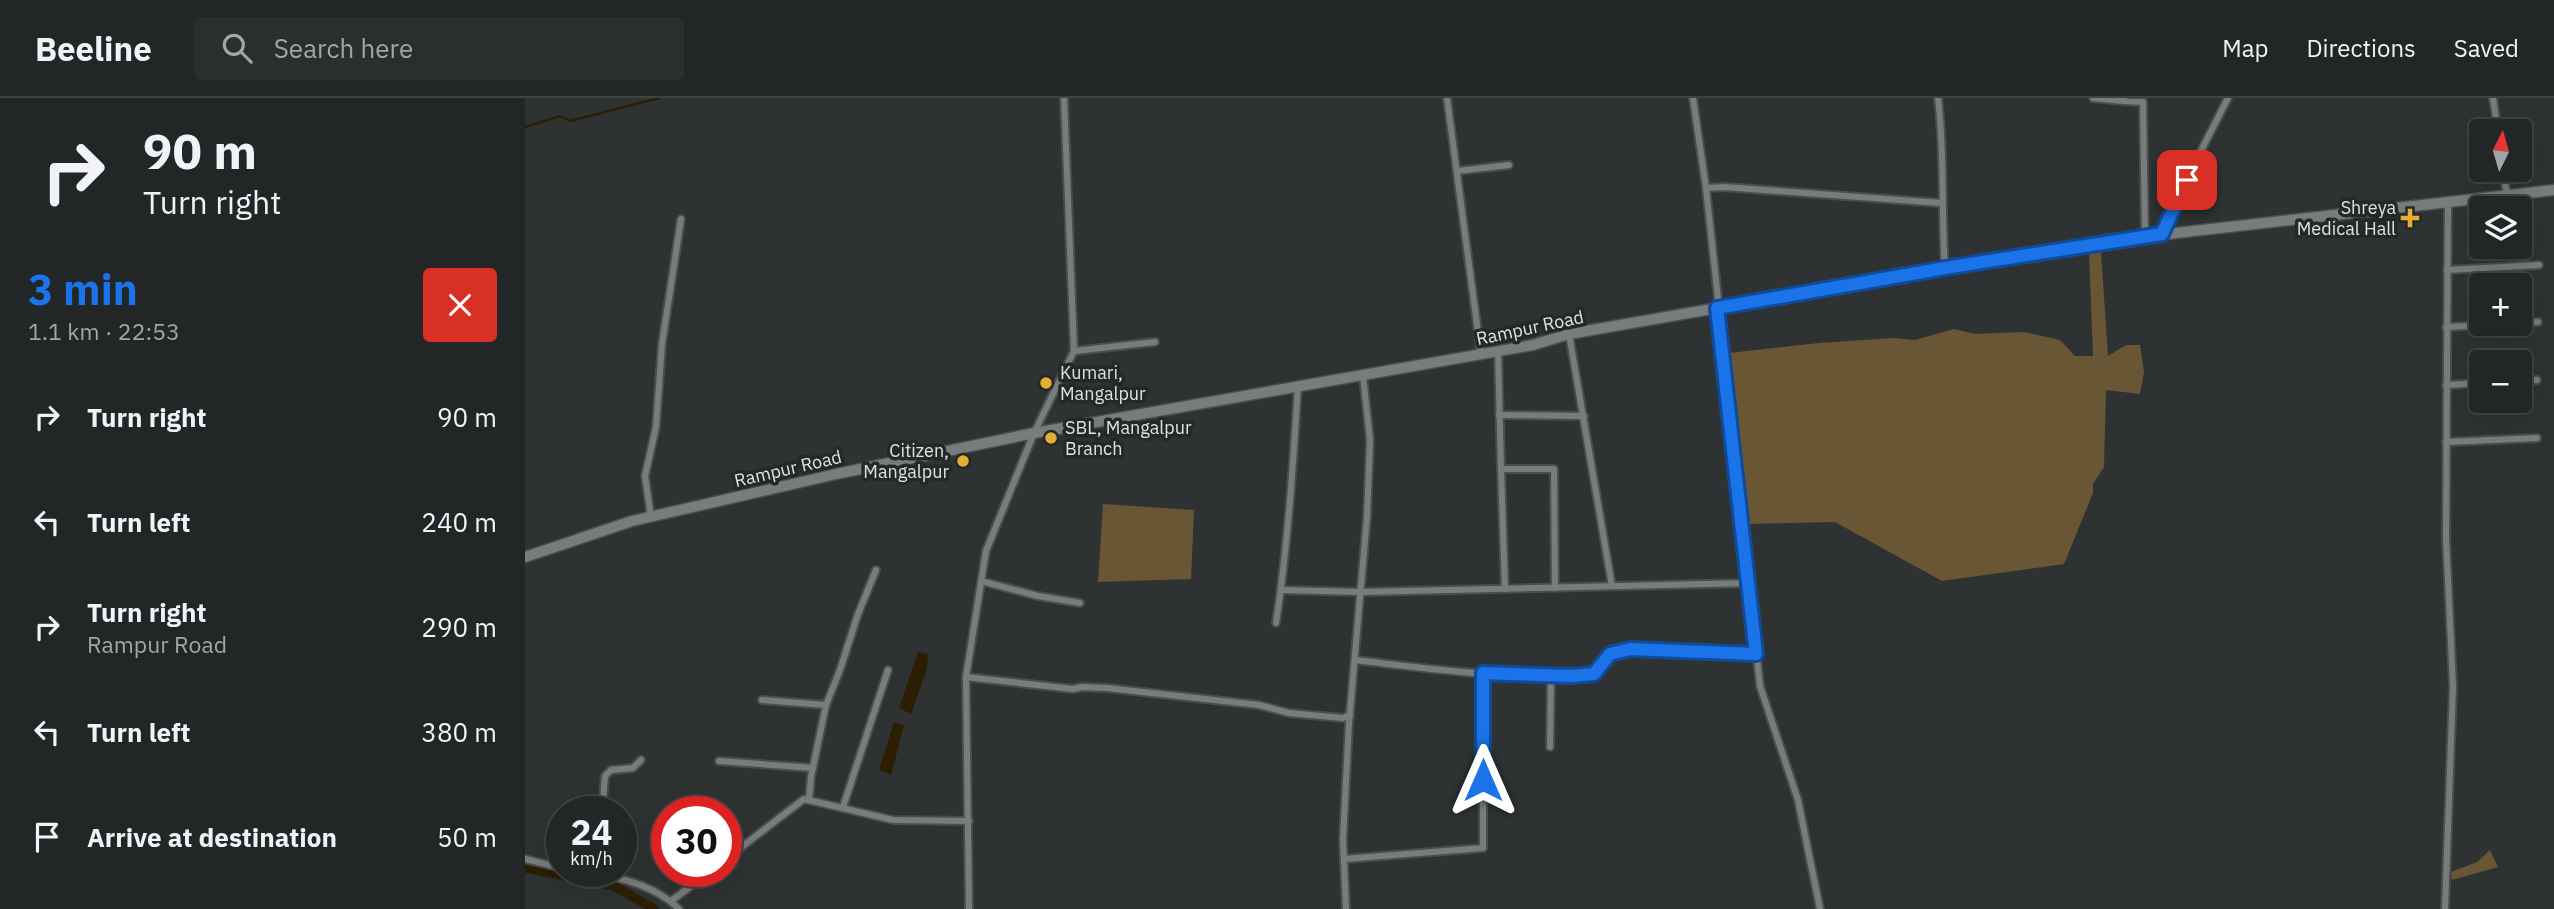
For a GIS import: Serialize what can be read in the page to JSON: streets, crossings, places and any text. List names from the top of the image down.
{
  "streets": {
    "main road": ["Rampur Road"]
  },
  "places": {
    "health": ["Shreya Medical Hall"],
    "other": ["Kumari, Mangalpur", "SBL, Mangalpur Branch", "Citizen, Mangalpur"]
  },
  "north": "top",
  "page": {
    "header": "Beeline",
    "search": "Search here",
    "nav": ["Map", "Directions", "Saved"],
    "turn": ["90 m", "Turn right"],
    "map_buttons": ["+", "−"],
    "heading": ["3 min", "1.1 km · 22:53"],
    "list": [
      {
        "name": "Turn right",
        "value": "90 m"
      },
      {
        "name": "Turn left",
        "value": "240 m"
      },
      {
        "name": "Turn right",
        "note": "Rampur Road",
        "value": "290 m"
      },
      {
        "name": "Turn left",
        "value": "380 m"
      },
      {
        "name": "Arrive at destination",
        "value": "50 m"
      }
    ],
    "speed": "24 km/h",
    "limit": "30"
  }
}
